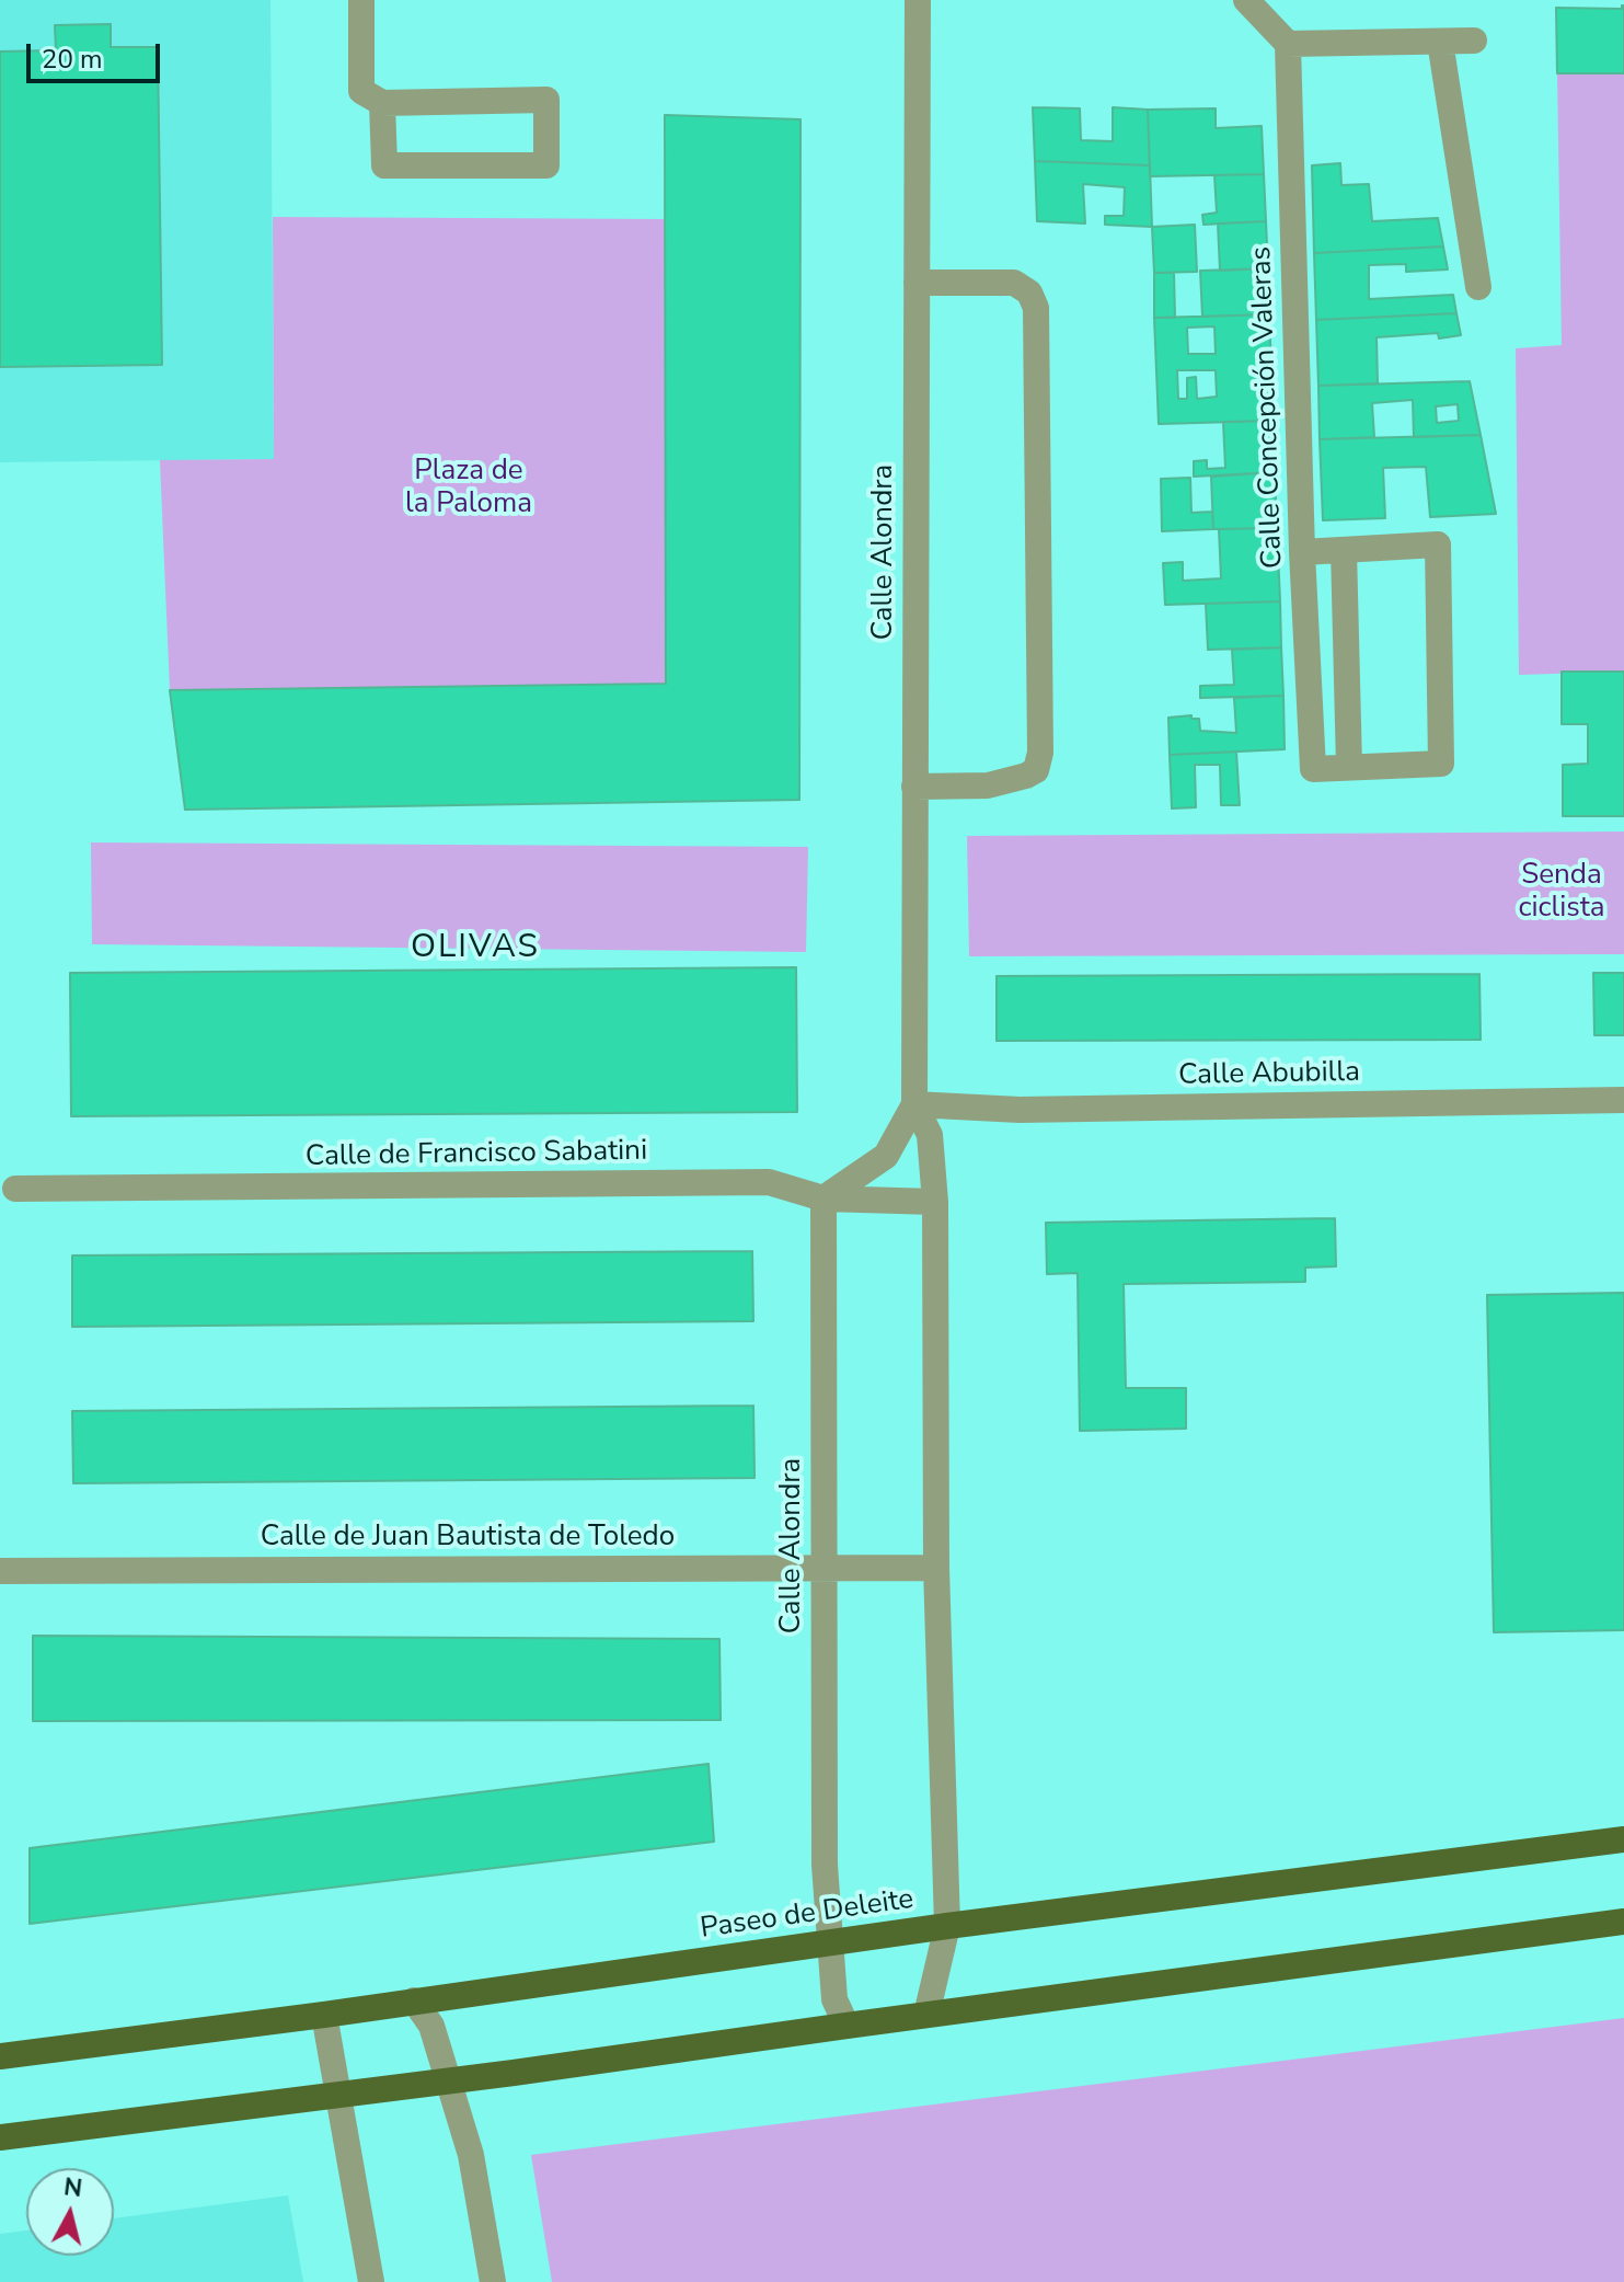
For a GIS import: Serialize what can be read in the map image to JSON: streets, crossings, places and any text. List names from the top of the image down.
{
  "streets": {
    "main road": ["Paseo de Deleite"],
    "street": [
      "Calle Concepción Valeras",
      "Calle Alondra",
      "Calle Abubilla",
      "Calle de Francisco Sabatini",
      "Calle de Juan Bautista de Toledo"
    ]
  },
  "crossings": [
    ["Calle Alondra", "Calle Abubilla"],
    ["Calle Alondra", "Calle de Francisco Sabatini"],
    ["Calle Alondra", "Calle de Juan Bautista de Toledo"],
    ["Calle Alondra", "Paseo de Deleite"]
  ],
  "districts": ["OLIVAS"],
  "parks": ["Plaza de la Paloma", "Senda ciclista"],
  "scale_bar": "20 m",
  "north": "top"
}
